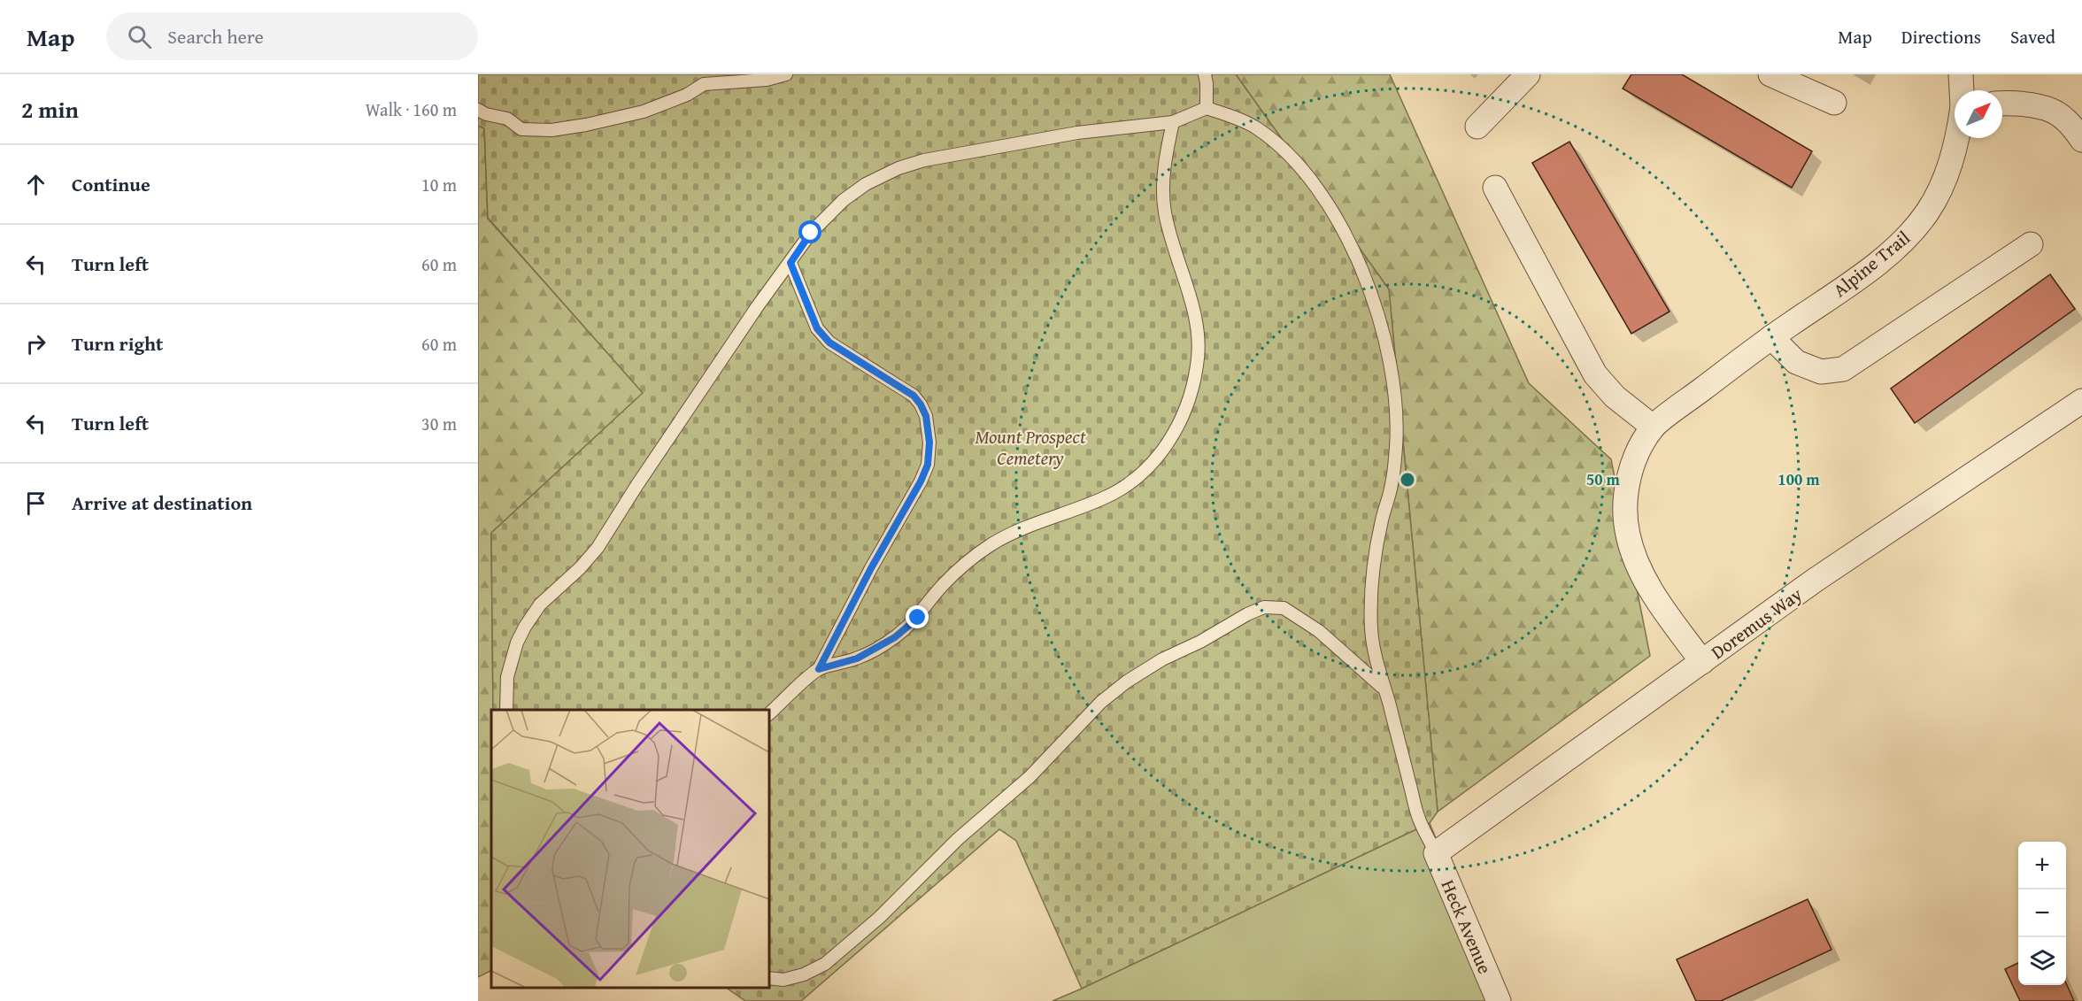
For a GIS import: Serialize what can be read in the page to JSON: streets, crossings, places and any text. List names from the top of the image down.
{
  "streets": {
    "street": ["Alpine Trail", "Doremus Way", "Heck Avenue"]
  },
  "crossings": [
    ["Alpine Trail", "Doremus Way"],
    ["Doremus Way", "Heck Avenue"]
  ],
  "parks": ["Mount Prospect Cemetery"],
  "north": "top right",
  "page": {
    "header": "Map",
    "search": "Search here",
    "nav": ["Map", "Directions", "Saved"],
    "heading": ["2 min", "Walk · 160 m"],
    "list": [
      ["Continue", "10 m"],
      ["Turn left", "60 m"],
      ["Turn right", "60 m"],
      ["Turn left", "30 m"],
      "Arrive at destination"
    ],
    "map_buttons": ["+", "−"]
  },
  "rings": ["50 m", "100 m"]
}
